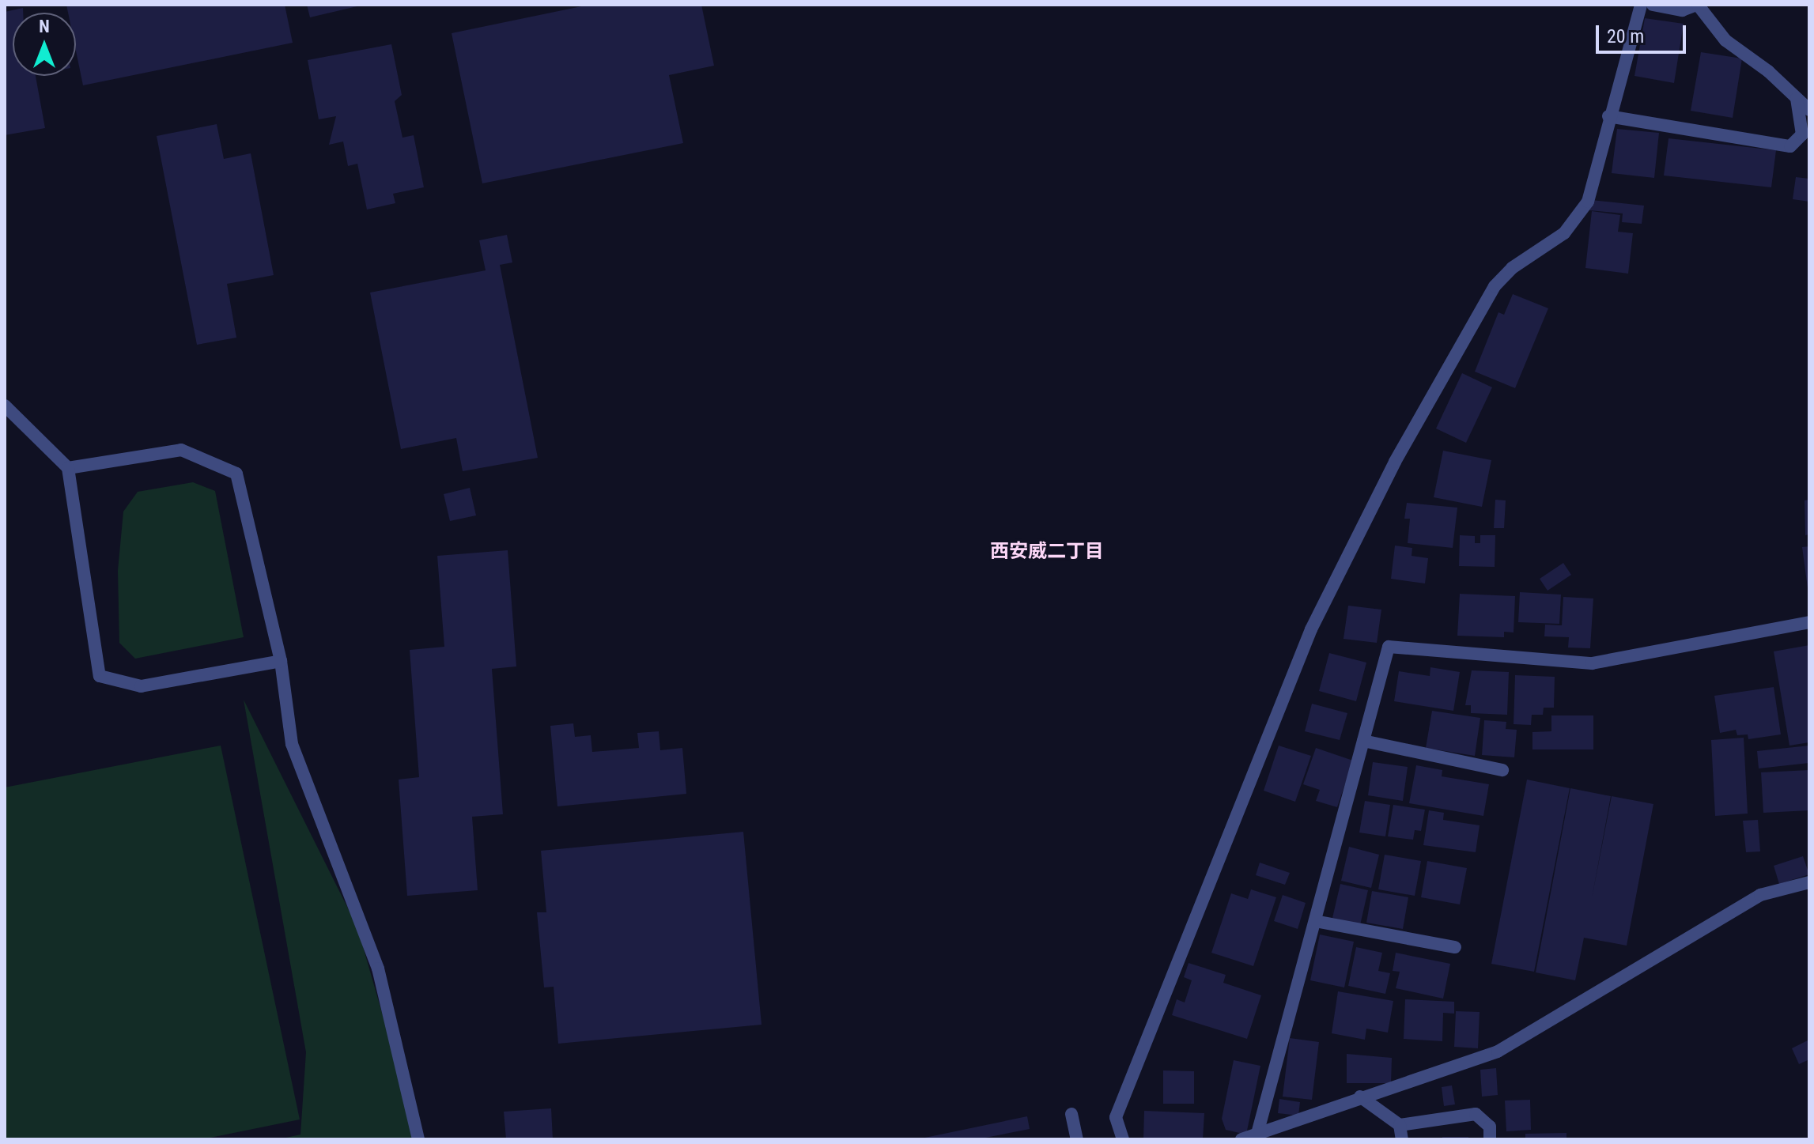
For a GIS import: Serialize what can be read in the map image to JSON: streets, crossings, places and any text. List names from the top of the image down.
{
  "districts": ["西安威二丁目"],
  "scale_bar": "20 m",
  "north": "top"
}
